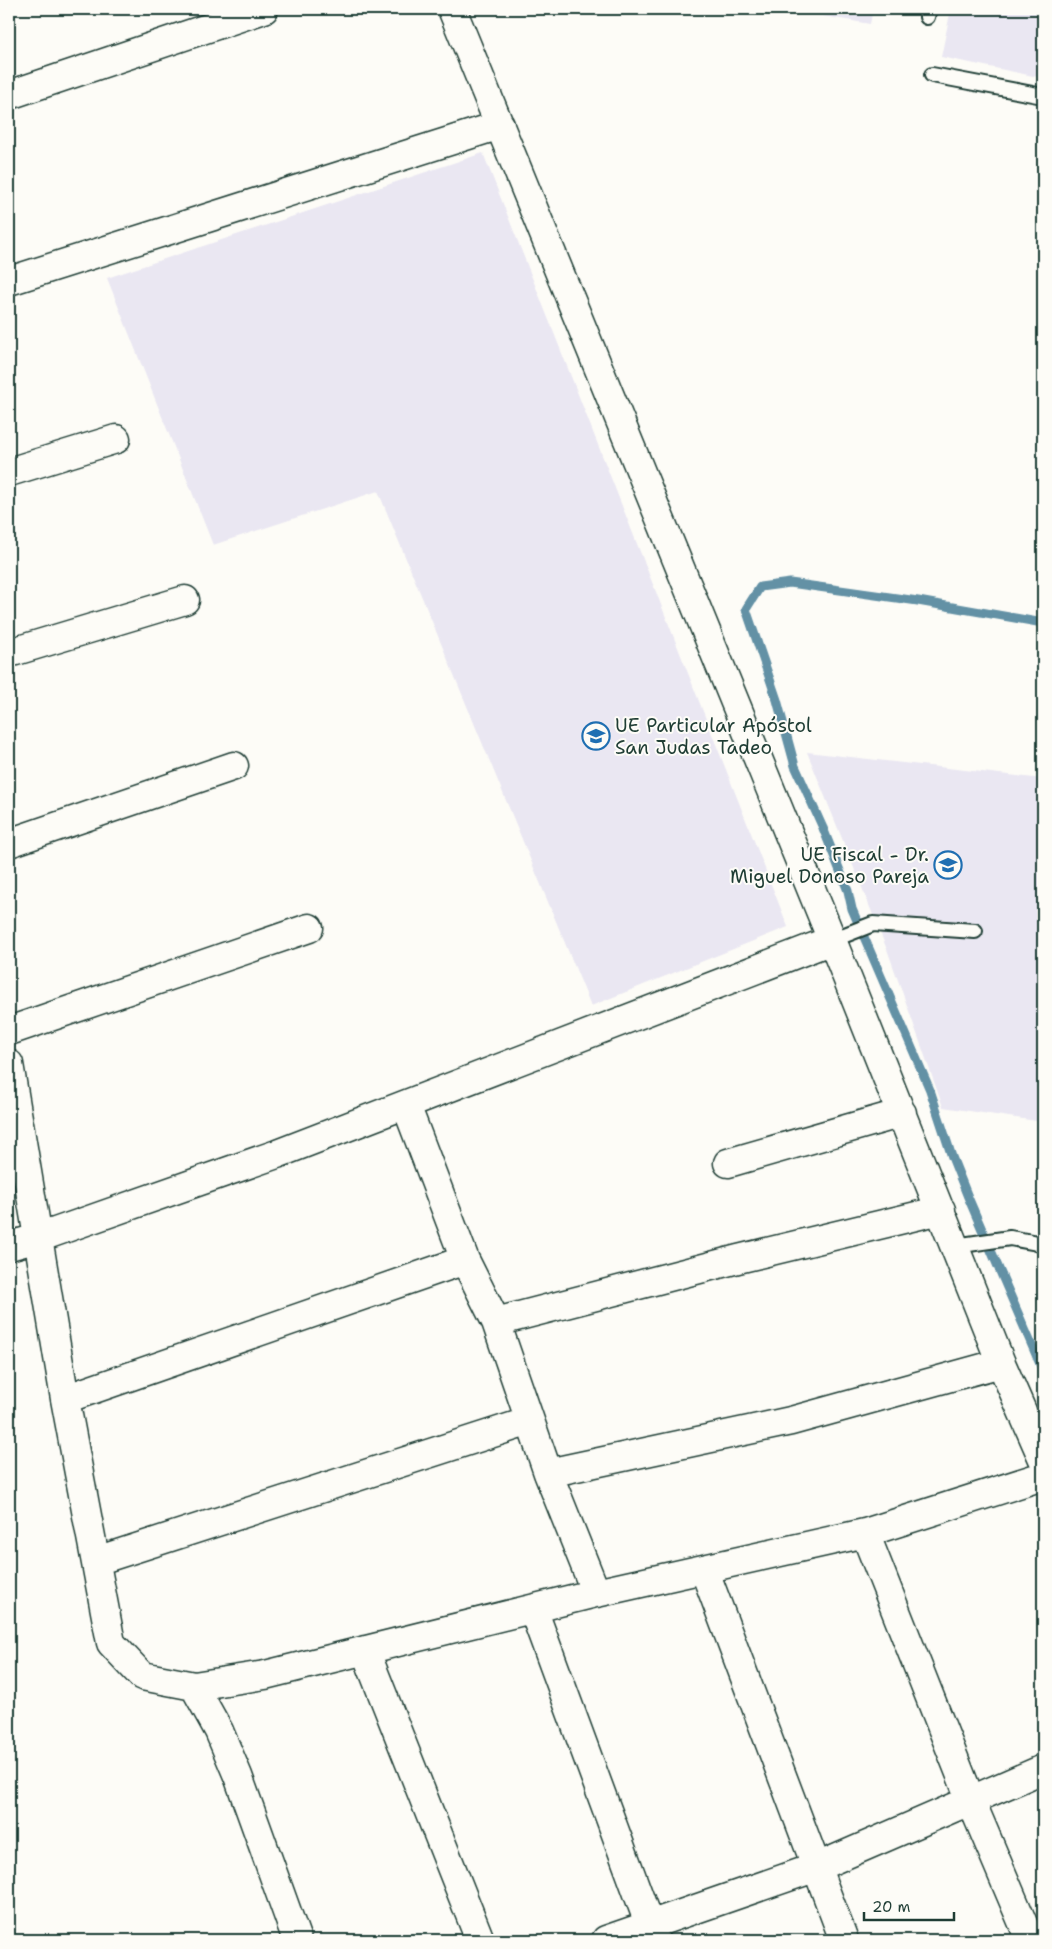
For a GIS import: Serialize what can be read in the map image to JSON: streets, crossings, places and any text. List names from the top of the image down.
{
  "places": {
    "school or university": ["UE Particular Apóstol San Judas Tadeo", "UE Fiscal - Dr. Miguel Donoso Pareja"]
  },
  "scale_bar": "20 m"
}
